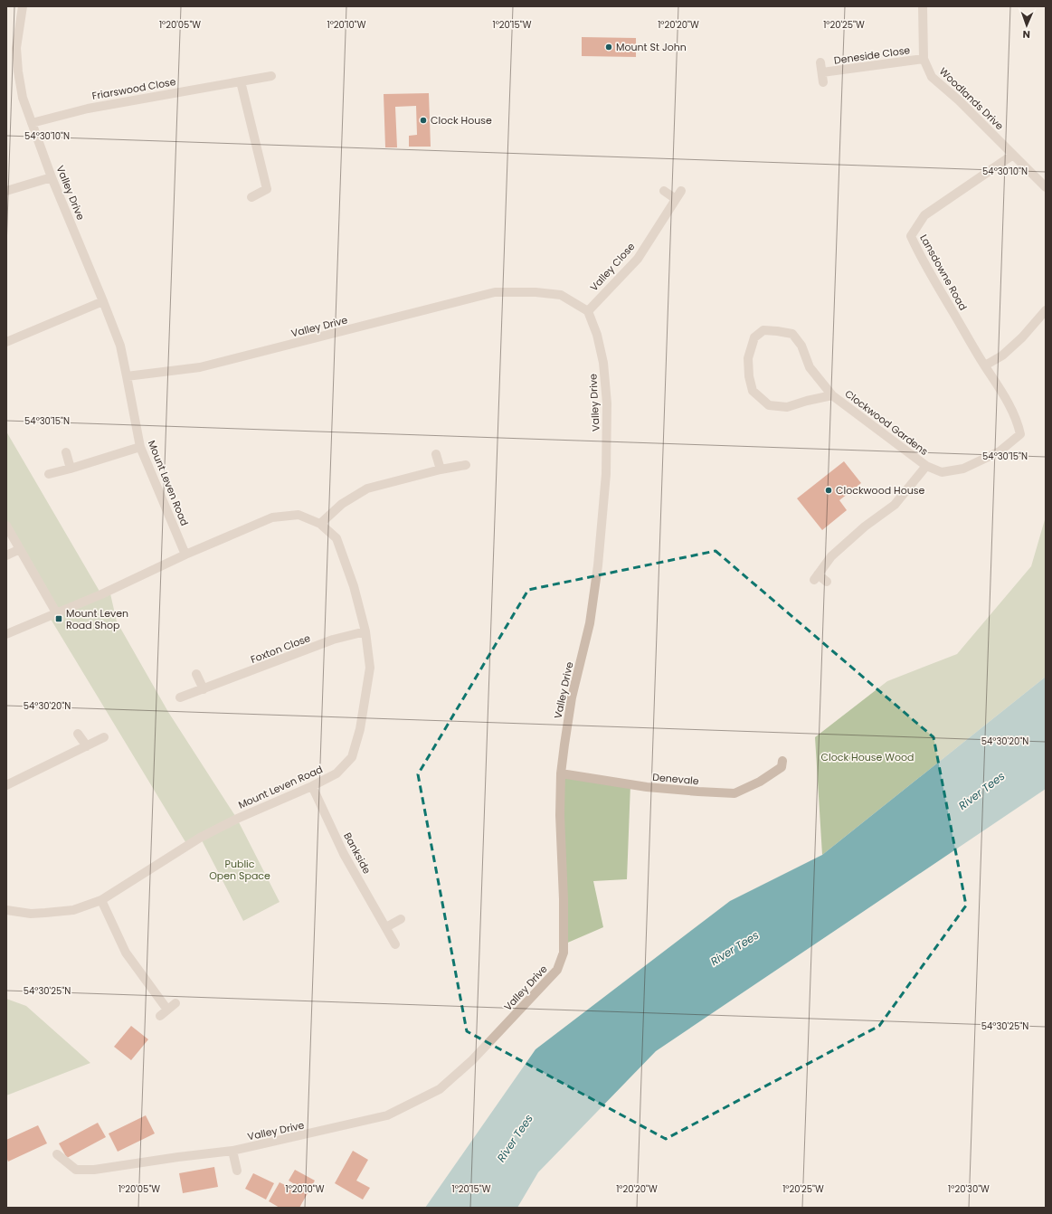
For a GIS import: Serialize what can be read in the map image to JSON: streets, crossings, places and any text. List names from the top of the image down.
{
  "streets": {
    "street": [
      "Deneside Close",
      "Friarswood Close",
      "Woodlands Drive",
      "Valley Drive",
      "Valley Close",
      "Lansdowne Road",
      "Clockwood Gardens",
      "Mount Leven Road",
      "Foxton Close",
      "Denevale",
      "Bankside"
    ]
  },
  "crossings": [
    ["Deneside Close", "Woodlands Drive"],
    ["Friarswood Close", "Valley Drive"],
    ["Woodlands Drive", "Lansdowne Road"],
    ["Valley Drive", "Valley Close"],
    ["Valley Drive", "Mount Leven Road"],
    ["Valley Drive", "Denevale"],
    ["Lansdowne Road", "Clockwood Gardens"],
    ["Mount Leven Road", "Foxton Close"],
    ["Mount Leven Road", "Bankside"]
  ],
  "water": ["River Tees"],
  "parks": ["Clock House Wood", "Public Open Space"],
  "places": {
    "other": ["Mount St John", "Clock House", "Clockwood House"],
    "transit": ["Mount Leven Road Shop"]
  },
  "north": "bottom",
  "coordinates": [
    "1°20'05\"W",
    "1°20'10\"W",
    "1°20'15\"W",
    "1°20'20\"W",
    "1°20'25\"W",
    "54°30'10\"N",
    "54°30'15\"N",
    "54°30'20\"N",
    "54°30'25\"N",
    "1°20'30\"W"
  ]
}
